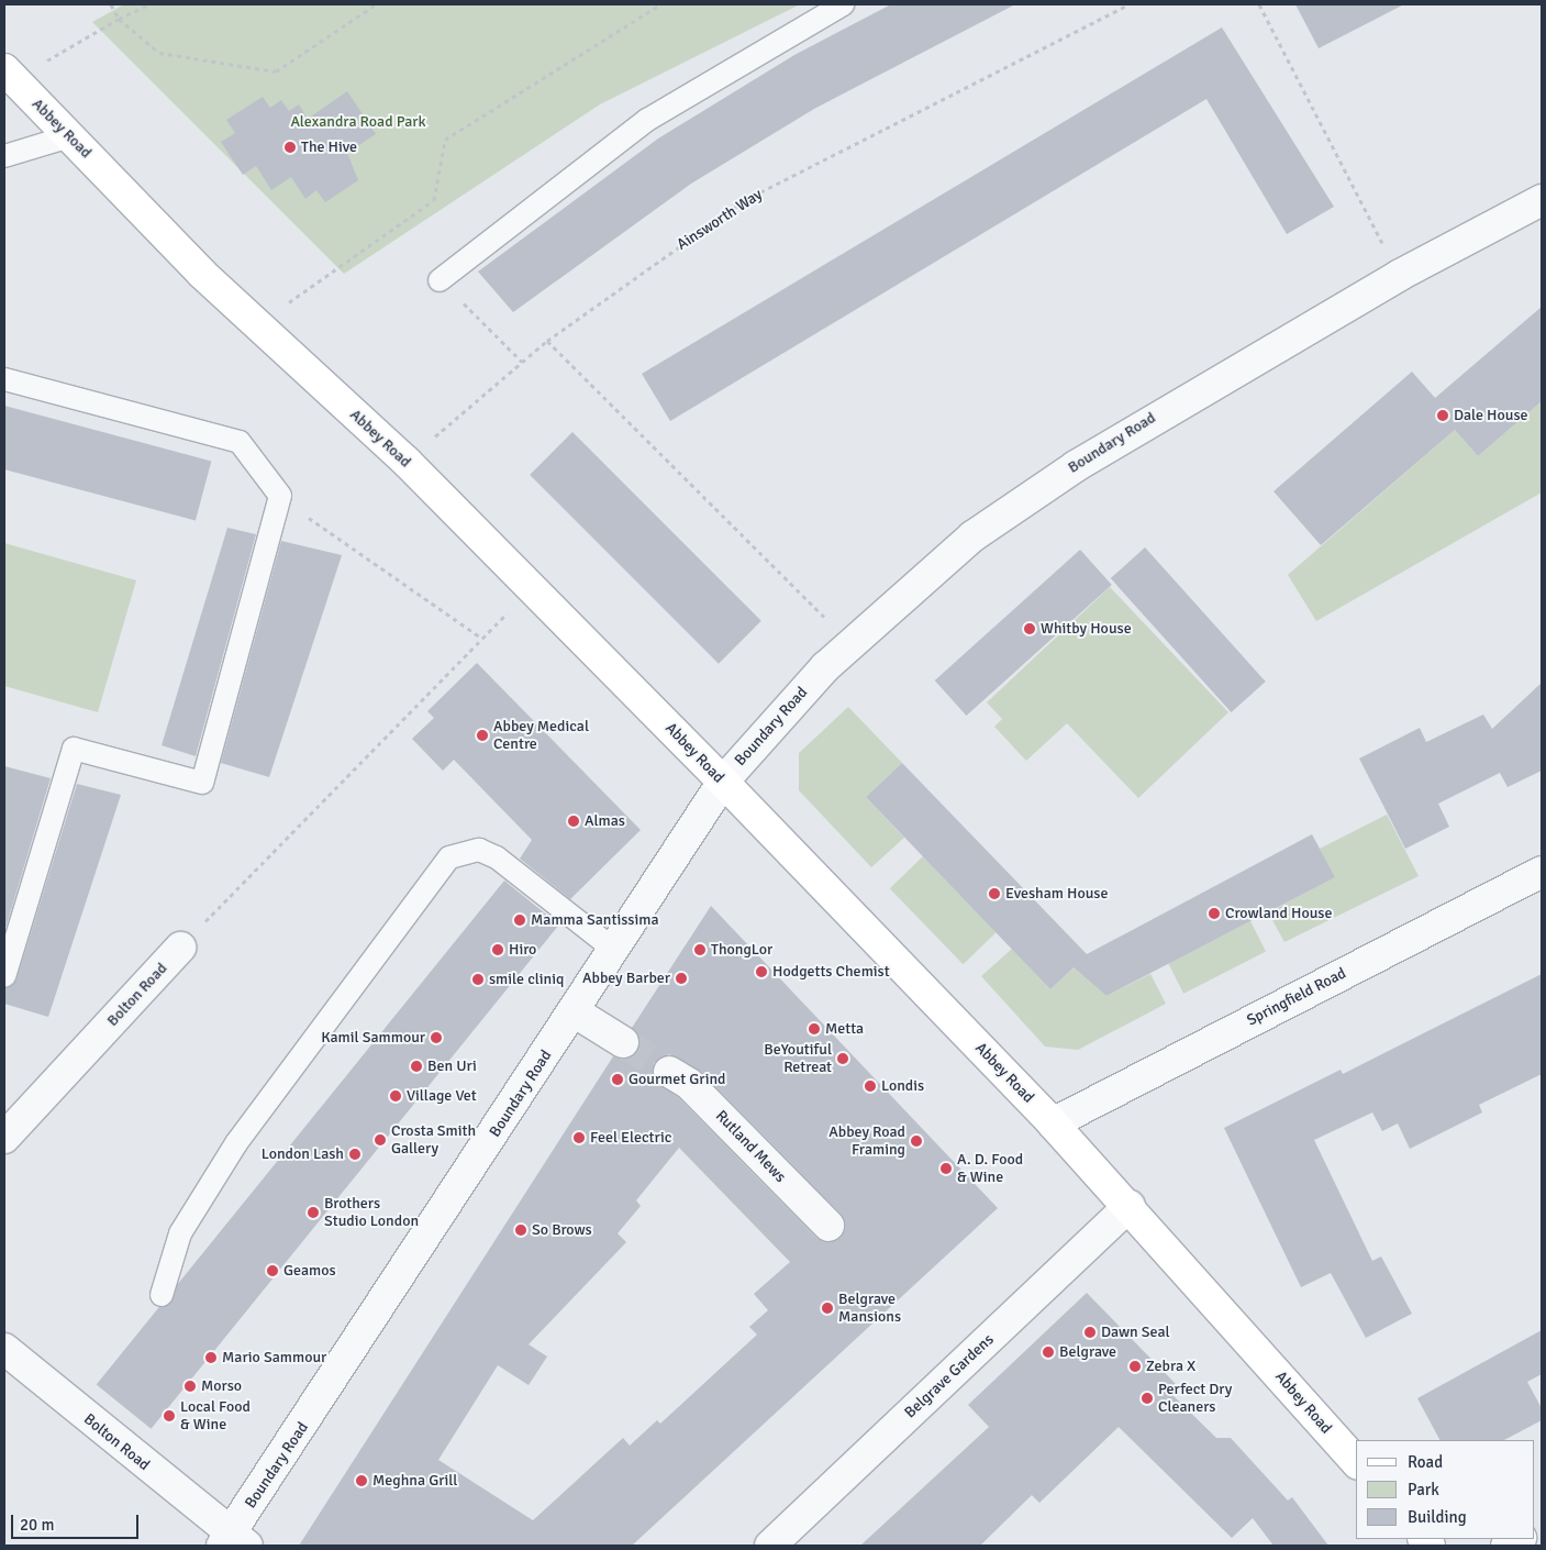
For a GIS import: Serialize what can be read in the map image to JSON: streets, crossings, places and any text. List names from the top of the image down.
{
  "streets": {
    "main road": ["Abbey Road"],
    "street": [
      "Boundary Road",
      "Bolton Road",
      "Springfield Road",
      "Rutland Mews",
      "Belgrave Gardens"
    ],
    "path": ["Ainsworth Way"]
  },
  "crossings": [
    ["Abbey Road", "Ainsworth Way"],
    ["Abbey Road", "Boundary Road"],
    ["Abbey Road", "Springfield Road"],
    ["Abbey Road", "Belgrave Gardens"],
    ["Boundary Road", "Bolton Road"]
  ],
  "parks": ["Alexandra Road Park"],
  "places": [
    "The Hive",
    "Dale House",
    "Whitby House",
    "Abbey Medical Centre",
    "Almas",
    "Evesham House",
    "Crowland House",
    "Mamma Santissima",
    "Hiro",
    "ThongLor",
    "Hodgetts Chemist",
    "Abbey Barber",
    "smile cliniq",
    "Metta",
    "Kamil Sammour",
    "BeYoutiful Retreat",
    "Ben Uri",
    "Gourmet Grind",
    "Londis",
    "Village Vet",
    "Feel Electric",
    "Crosta Smith Gallery",
    "Abbey Road Framing",
    "London Lash",
    "A. D. Food & Wine",
    "Brothers Studio London",
    "So Brows",
    "Geamos",
    "Belgrave Mansions",
    "Dawn Seal",
    "Belgrave",
    "Mario Sammour",
    "Zebra X",
    "Morso",
    "Perfect Dry Cleaners",
    "Local Food & Wine",
    "Meghna Grill"
  ],
  "legend": ["Road", "Park", "Building"],
  "scale_bar": "20 m"
}
